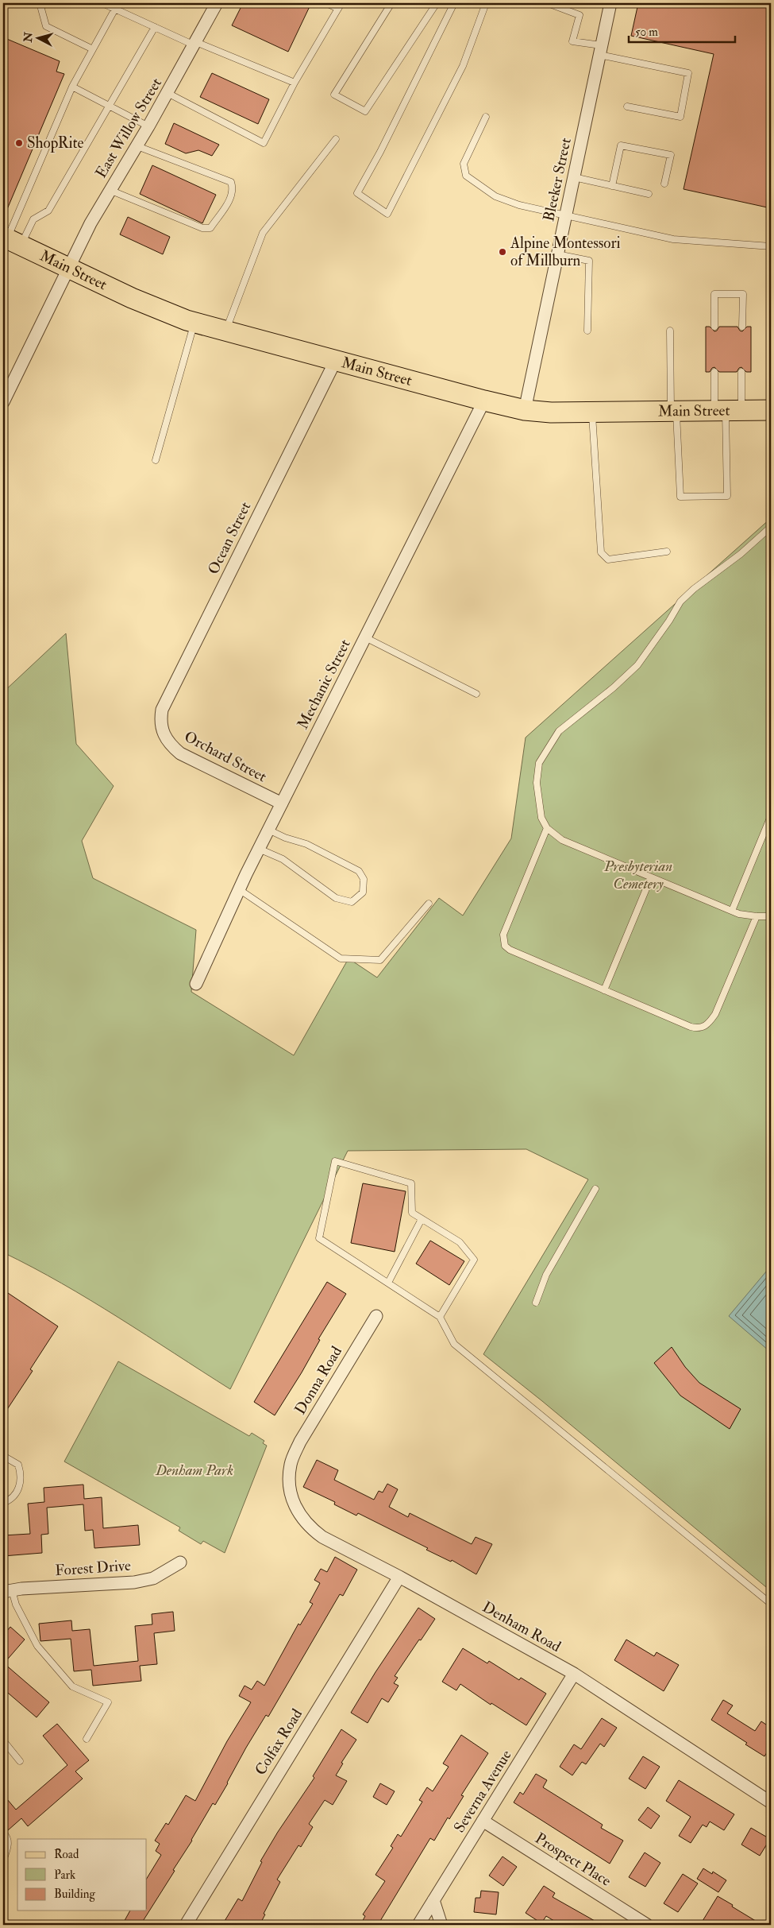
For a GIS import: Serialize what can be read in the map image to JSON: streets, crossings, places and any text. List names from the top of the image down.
{
  "streets": {
    "main road": ["Main Street"],
    "street": [
      "East Willow Street",
      "Bleeker Street",
      "Ocean Street",
      "Mechanic Street",
      "Orchard Street",
      "Donna Road",
      "Forest Drive",
      "Denham Road",
      "Colfax Road",
      "Severna Avenue",
      "Prospect Place"
    ]
  },
  "crossings": [
    ["East Willow Street", "Main Street"],
    ["Bleeker Street", "Main Street"],
    ["Main Street", "Ocean Street"],
    ["Main Street", "Mechanic Street"],
    ["Ocean Street", "Orchard Street"],
    ["Mechanic Street", "Orchard Street"],
    ["Donna Road", "Denham Road"],
    ["Denham Road", "Colfax Road"],
    ["Denham Road", "Severna Avenue"],
    ["Severna Avenue", "Prospect Place"]
  ],
  "parks": ["Presbyterian Cemetery", "Denham Park"],
  "places": ["ShopRite", "Alpine Montessori of Millburn"],
  "legend": ["Road", "Park", "Building"],
  "scale_bar": "50 m",
  "north": "left"
}
